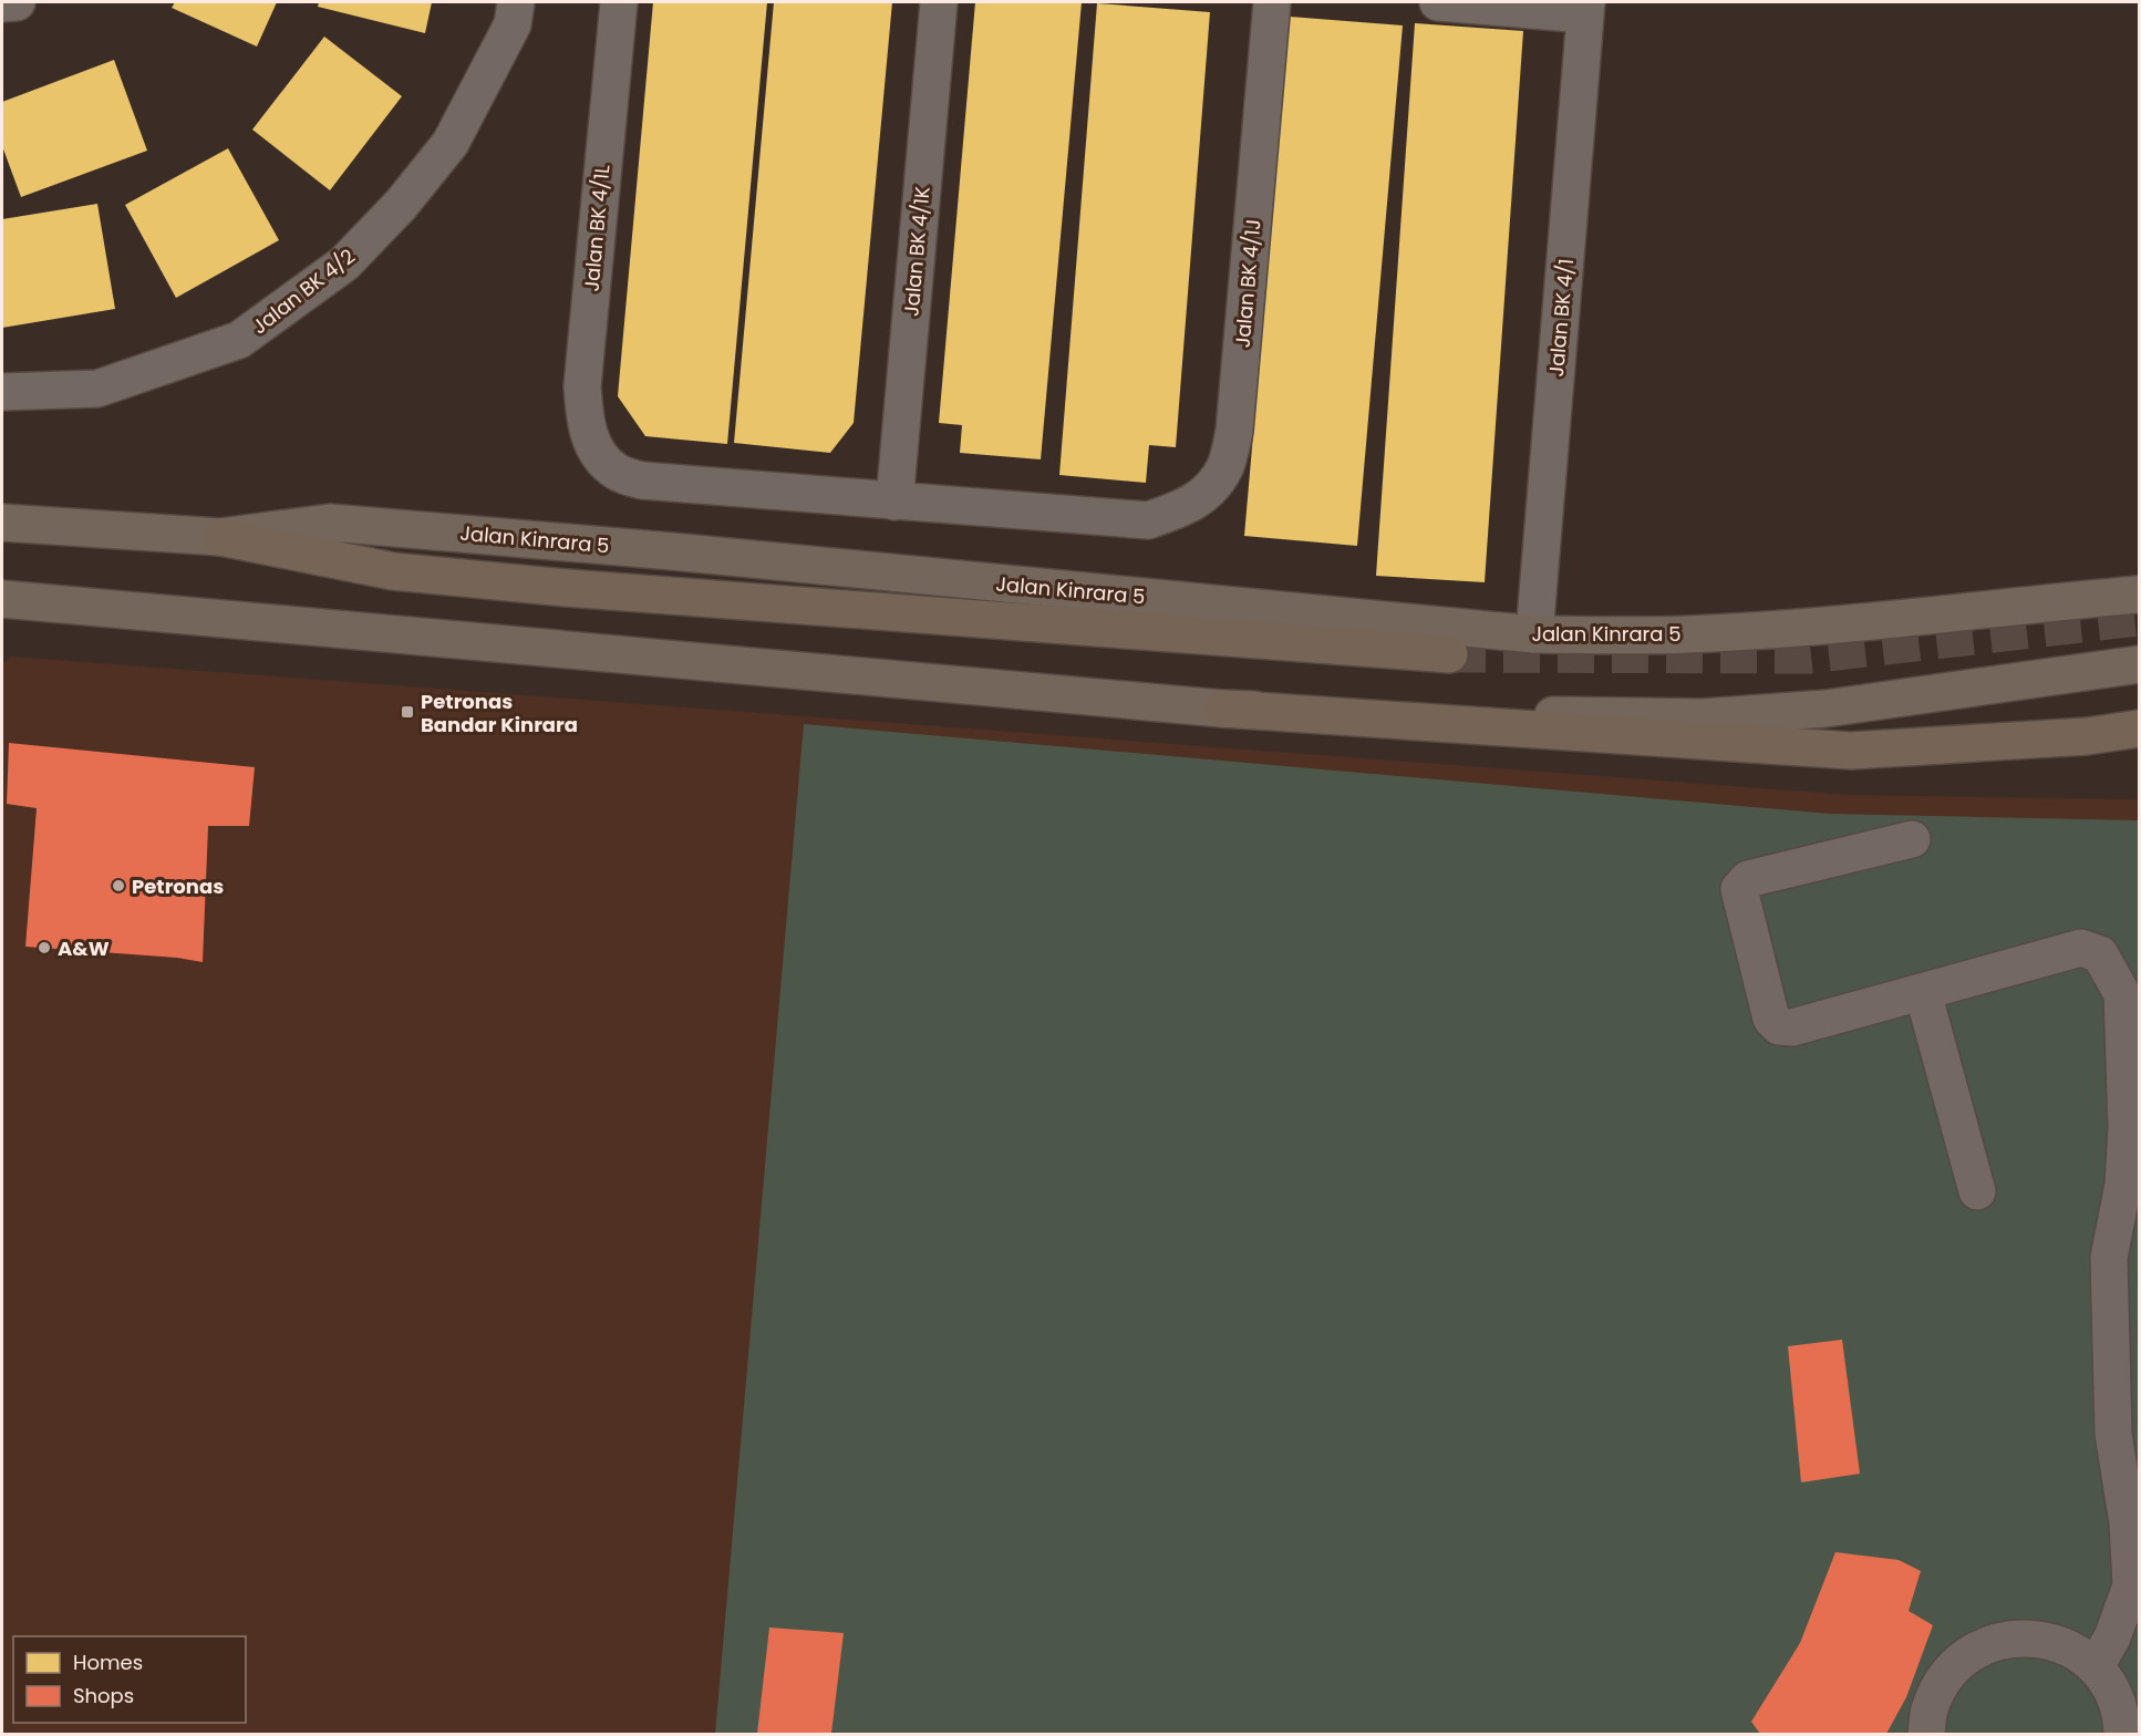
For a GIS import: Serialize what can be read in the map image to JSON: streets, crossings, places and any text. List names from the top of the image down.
{
  "streets": {
    "main road": ["Jalan Kinrara 5"],
    "street": [
      "Jalan BK 4/1L",
      "Jalan BK 4/1K",
      "Jalan BK 4/1J",
      "Jalan BK 4/2",
      "Jalan BK 4/1"
    ]
  },
  "crossings": [
    ["Jalan BK 4/1L", "Jalan BK 4/1K"],
    ["Jalan BK 4/1L", "Jalan BK 4/1J"],
    ["Jalan BK 4/1K", "Jalan BK 4/1J"],
    ["Jalan BK 4/1", "Jalan Kinrara 5"]
  ],
  "places": {
    "transit": ["Petronas Bandar Kinrara"],
    "other": ["Petronas", "A&W"]
  },
  "legend": ["Homes", "Shops"]
}
